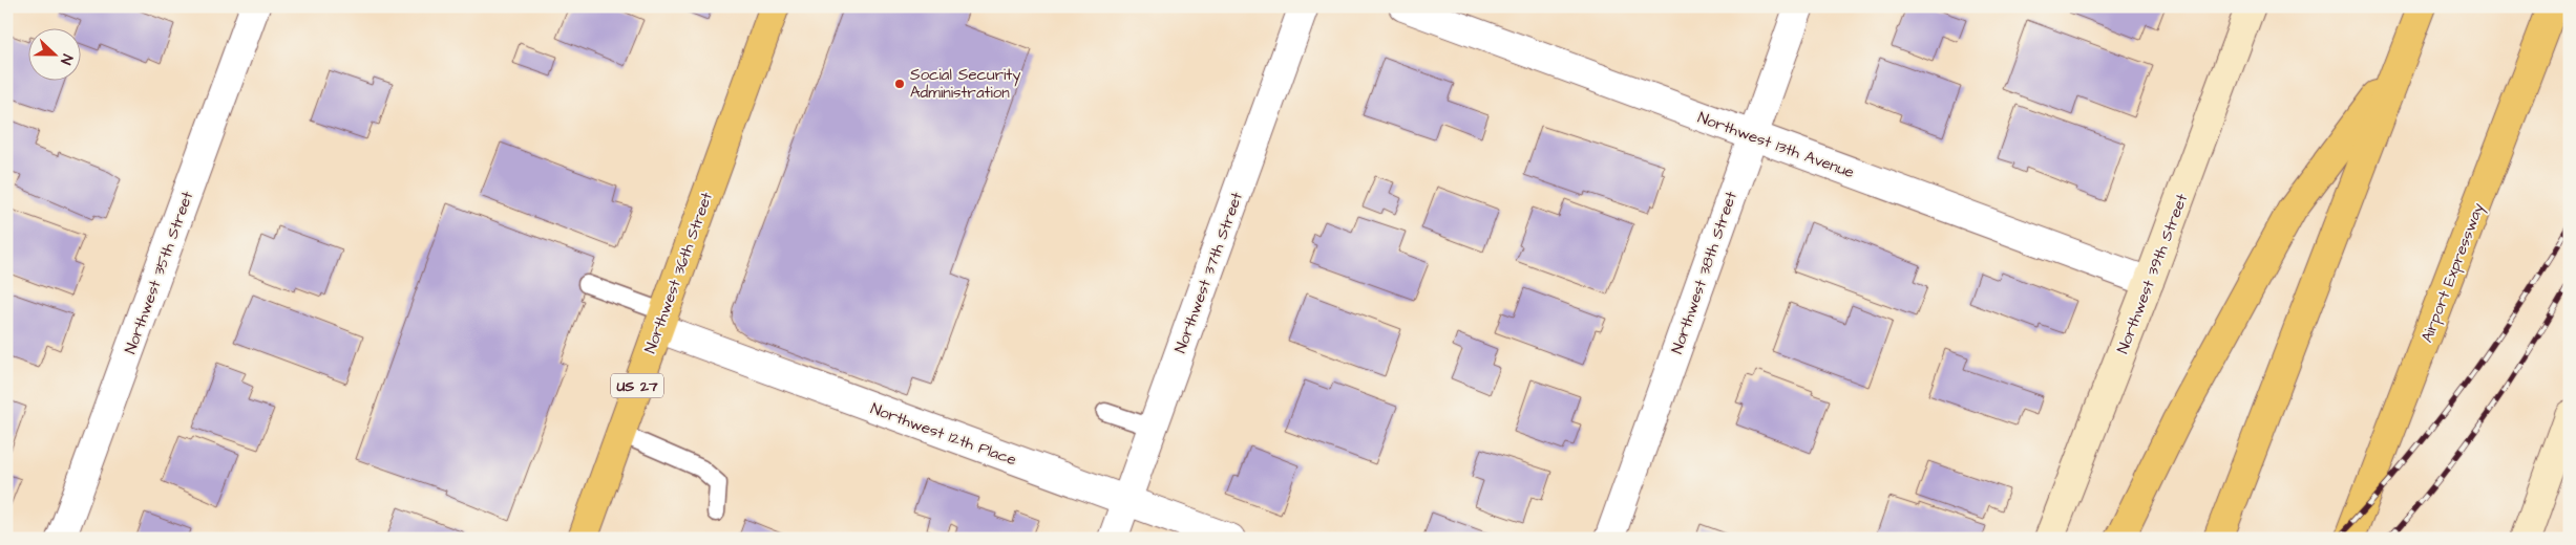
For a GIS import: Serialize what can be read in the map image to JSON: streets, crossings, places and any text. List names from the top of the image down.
{
  "streets": {
    "main road": [
      "Northwest 36th Street",
      "Airport Expressway",
      "Northwest 39th Street",
      "US 27"
    ],
    "street": [
      "Northwest 13th Avenue",
      "Northwest 35th Street",
      "Northwest 37th Street",
      "Northwest 38th Street",
      "Northwest 12th Place"
    ]
  },
  "crossings": [
    ["Northwest 13th Avenue", "Northwest 38th Street"],
    ["Northwest 13th Avenue", "Northwest 39th Street"],
    ["Northwest 36th Street", "Northwest 12th Place"],
    ["Northwest 37th Street", "Northwest 12th Place"]
  ],
  "places": ["Social Security Administration"],
  "north": "right"
}
